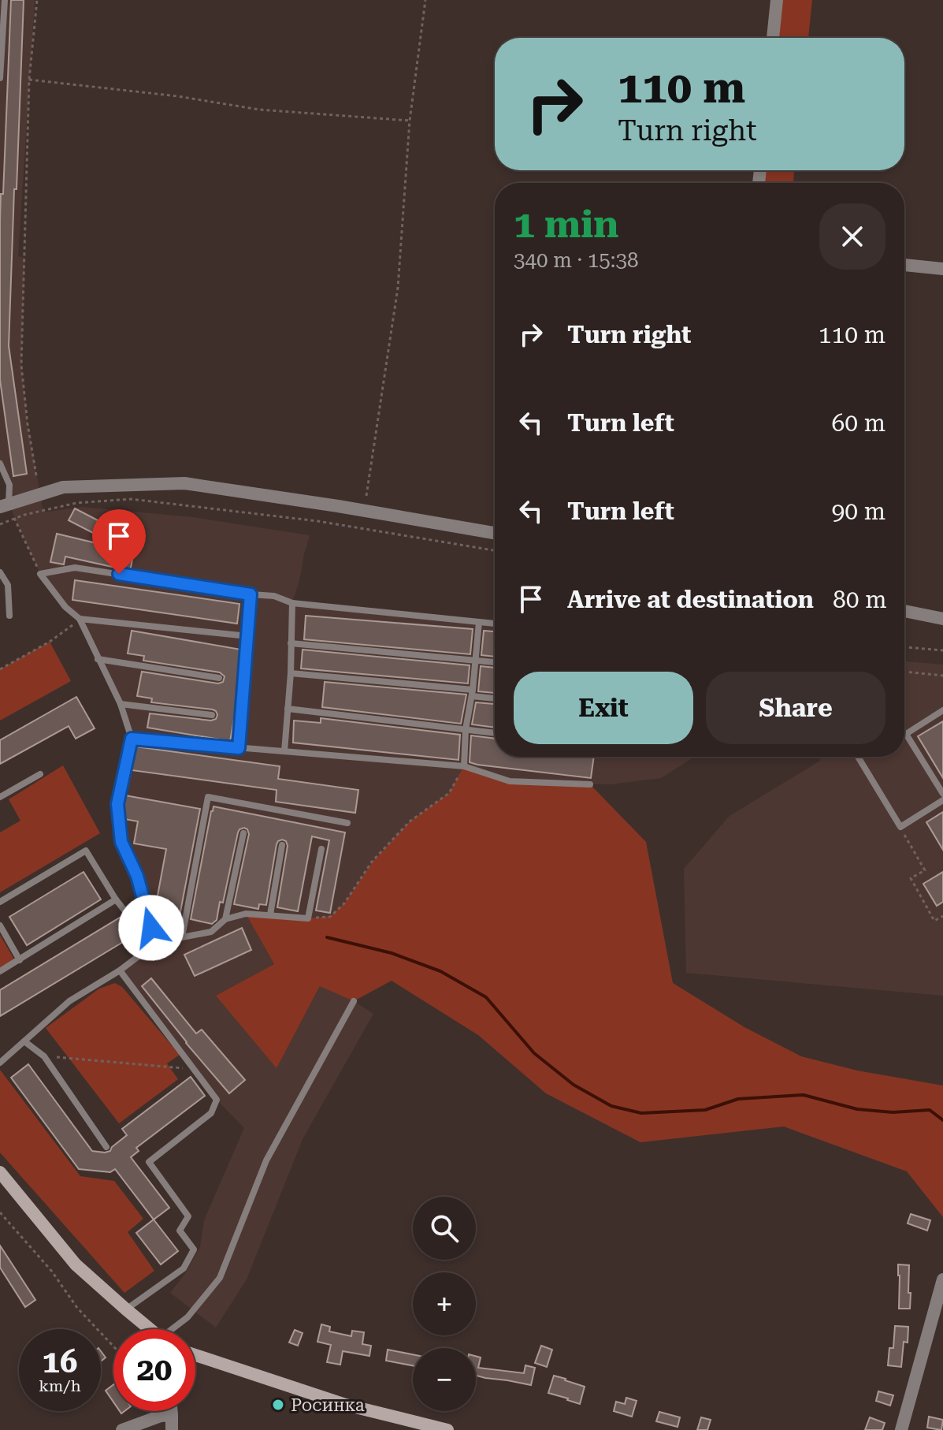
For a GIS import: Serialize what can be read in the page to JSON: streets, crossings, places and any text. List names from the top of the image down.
{
  "places": ["Росинка"],
  "page": {
    "turn": ["110 m", "Turn right"],
    "heading": ["1 min", "340 m · 15:38"],
    "list": [
      {
        "name": "Turn right",
        "value": "110 m"
      },
      {
        "name": "Turn left",
        "value": "60 m"
      },
      {
        "name": "Turn left",
        "value": "90 m"
      },
      {
        "name": "Arrive at destination",
        "value": "80 m"
      }
    ],
    "buttons": ["Exit", "Share"],
    "map_buttons": ["+", "−"],
    "speed": "16 km/h",
    "limit": "20"
  }
}
